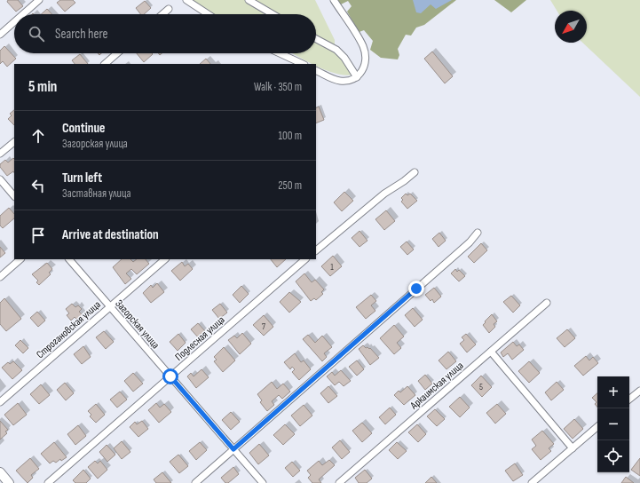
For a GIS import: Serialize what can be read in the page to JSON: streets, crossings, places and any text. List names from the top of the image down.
{
  "streets": {
    "street": [
      "Загорская улица",
      "Строгановская улица",
      "Подлесная улица",
      "Аркаимская улица"
    ]
  },
  "crossings": [
    ["Загорская улица", "Строгановская улица"],
    ["Загорская улица", "Подлесная улица"]
  ],
  "house_numbers": ["1", "7", "5"],
  "north": "bottom left",
  "page": {
    "search": "Search here",
    "heading": ["5 min", "Walk · 350 m"],
    "list": [
      ["Continue", "Загорская улица", "100 m"],
      ["Turn left", "Заставная улица", "250 m"],
      "Arrive at destination"
    ],
    "map_buttons": ["+", "−"]
  }
}
